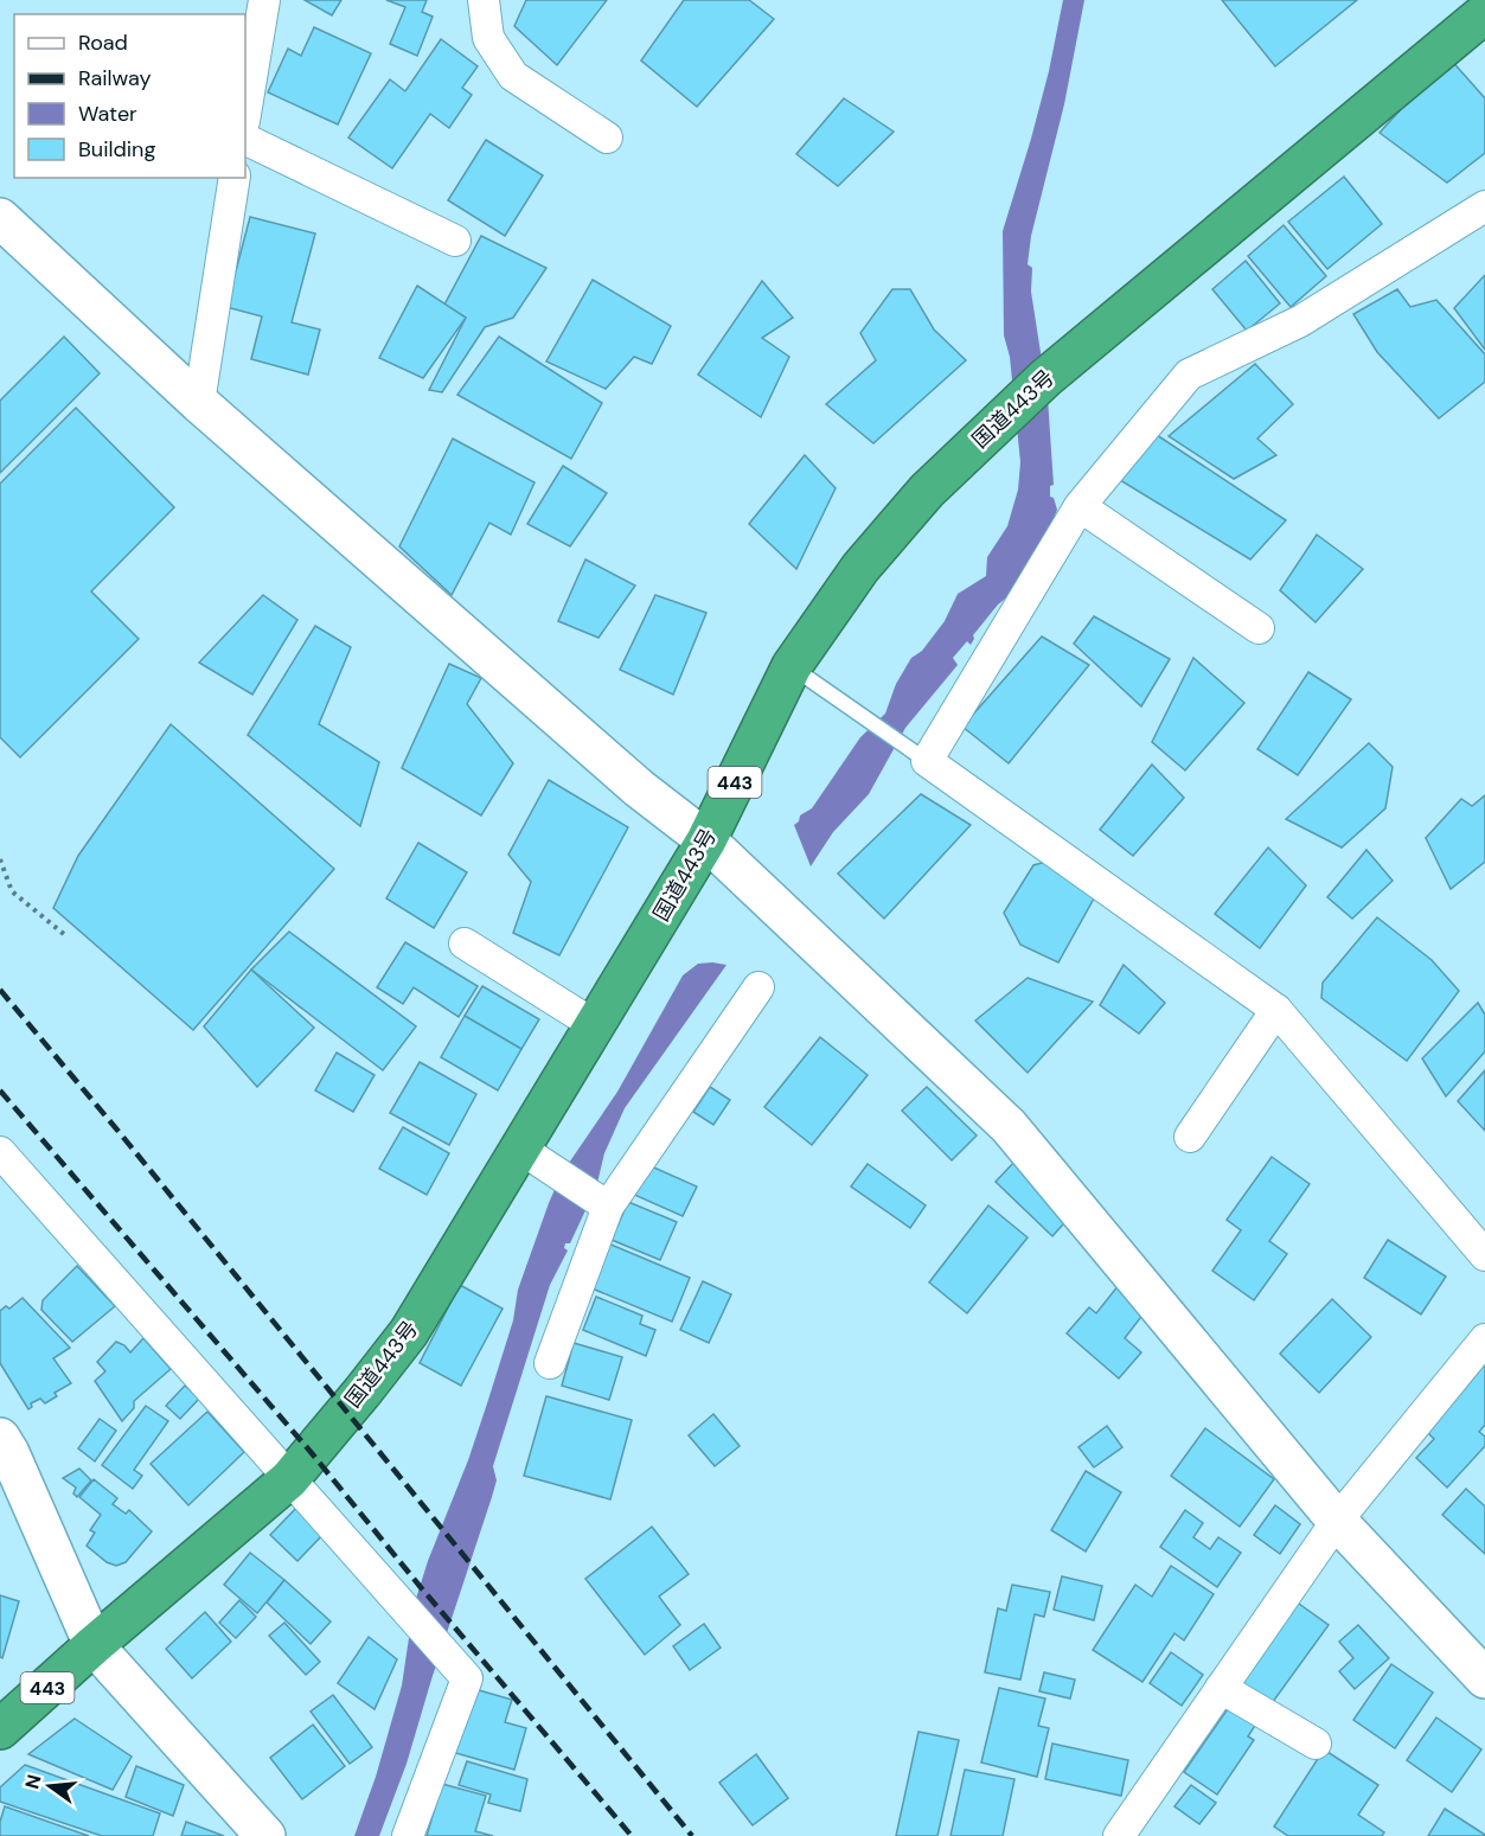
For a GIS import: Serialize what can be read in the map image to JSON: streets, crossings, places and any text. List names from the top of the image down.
{
  "streets": {
    "highway": ["国道443号", "443"]
  },
  "legend": [
    "Road",
    "Railway",
    "Water",
    "Building"
  ],
  "north": "left"
}
